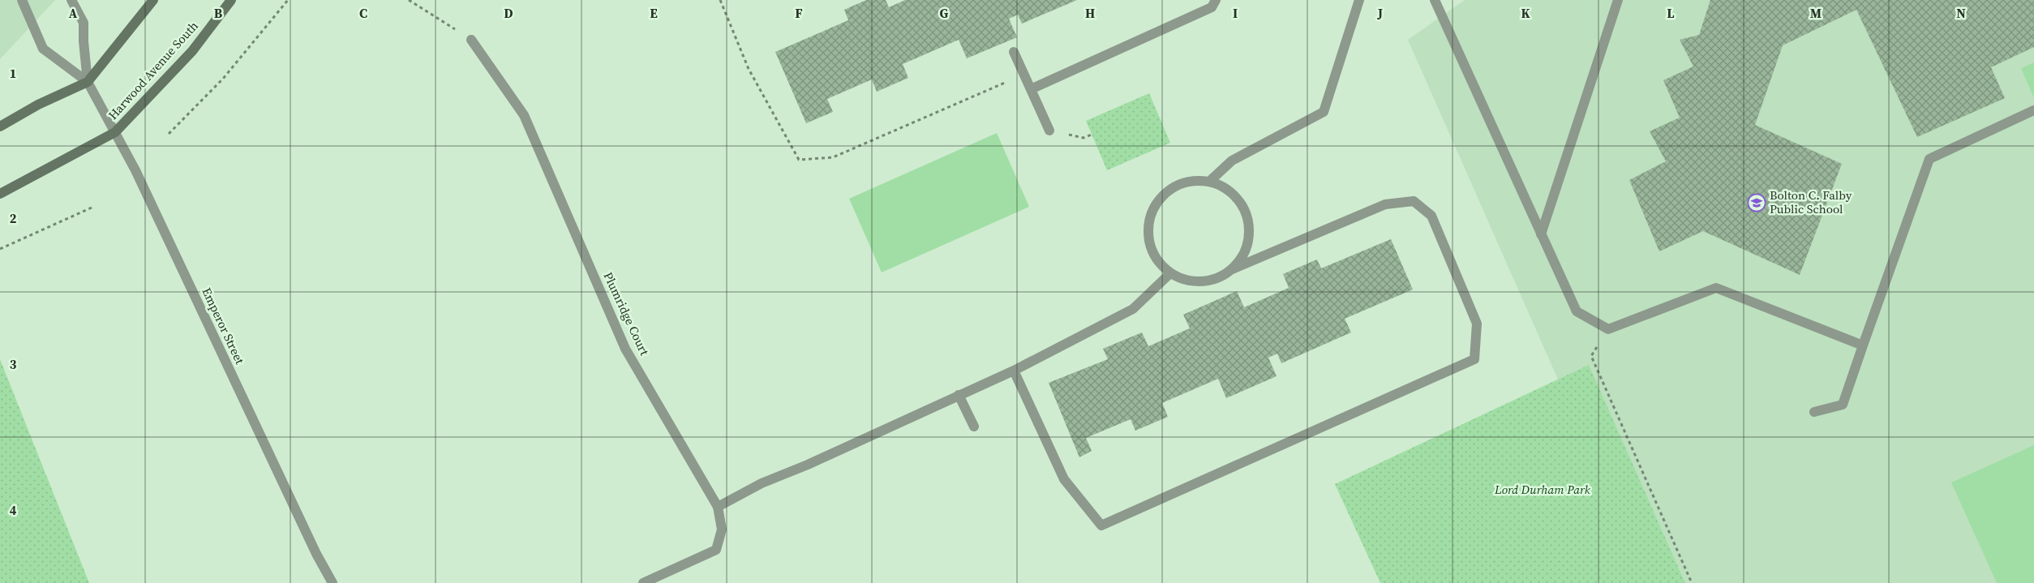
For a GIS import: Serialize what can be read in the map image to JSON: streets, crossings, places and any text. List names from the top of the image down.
{
  "streets": {
    "main road": ["Harwood Avenue South"],
    "street": ["Plumridge Court", "Emperor Street"]
  },
  "crossings": [
    ["Harwood Avenue South", "Emperor Street"]
  ],
  "parks": ["Lord Durham Park"],
  "places": {
    "school or university": ["Bolton C. Falby Public School"]
  },
  "grid": {
    "columns": [
      "A",
      "B",
      "C",
      "D",
      "E",
      "F",
      "G",
      "H",
      "I",
      "J",
      "K",
      "L",
      "M",
      "N"
    ],
    "rows": [
      "1",
      "2",
      "3",
      "4"
    ]
  }
}
